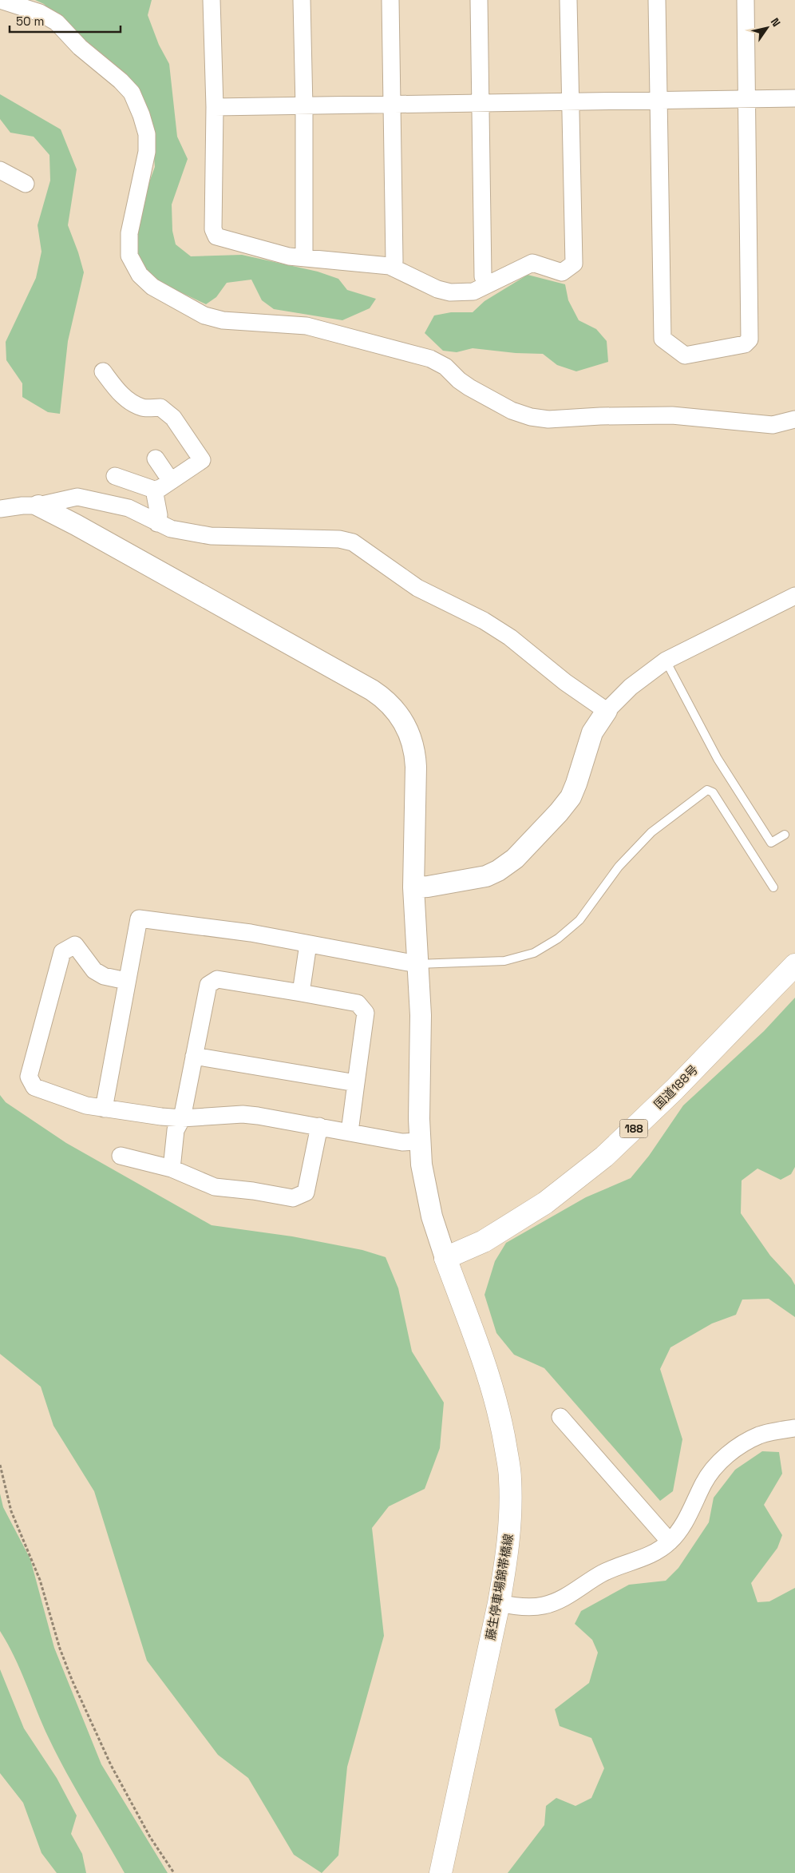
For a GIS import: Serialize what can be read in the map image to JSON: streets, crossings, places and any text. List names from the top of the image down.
{
  "streets": {
    "main road": ["国道188号", "188", "藤生停車場錦帯橋線"]
  },
  "crossings": [
    ["国道188号", "藤生停車場錦帯橋線"]
  ],
  "scale_bar": "50 m",
  "north": "top right"
}
